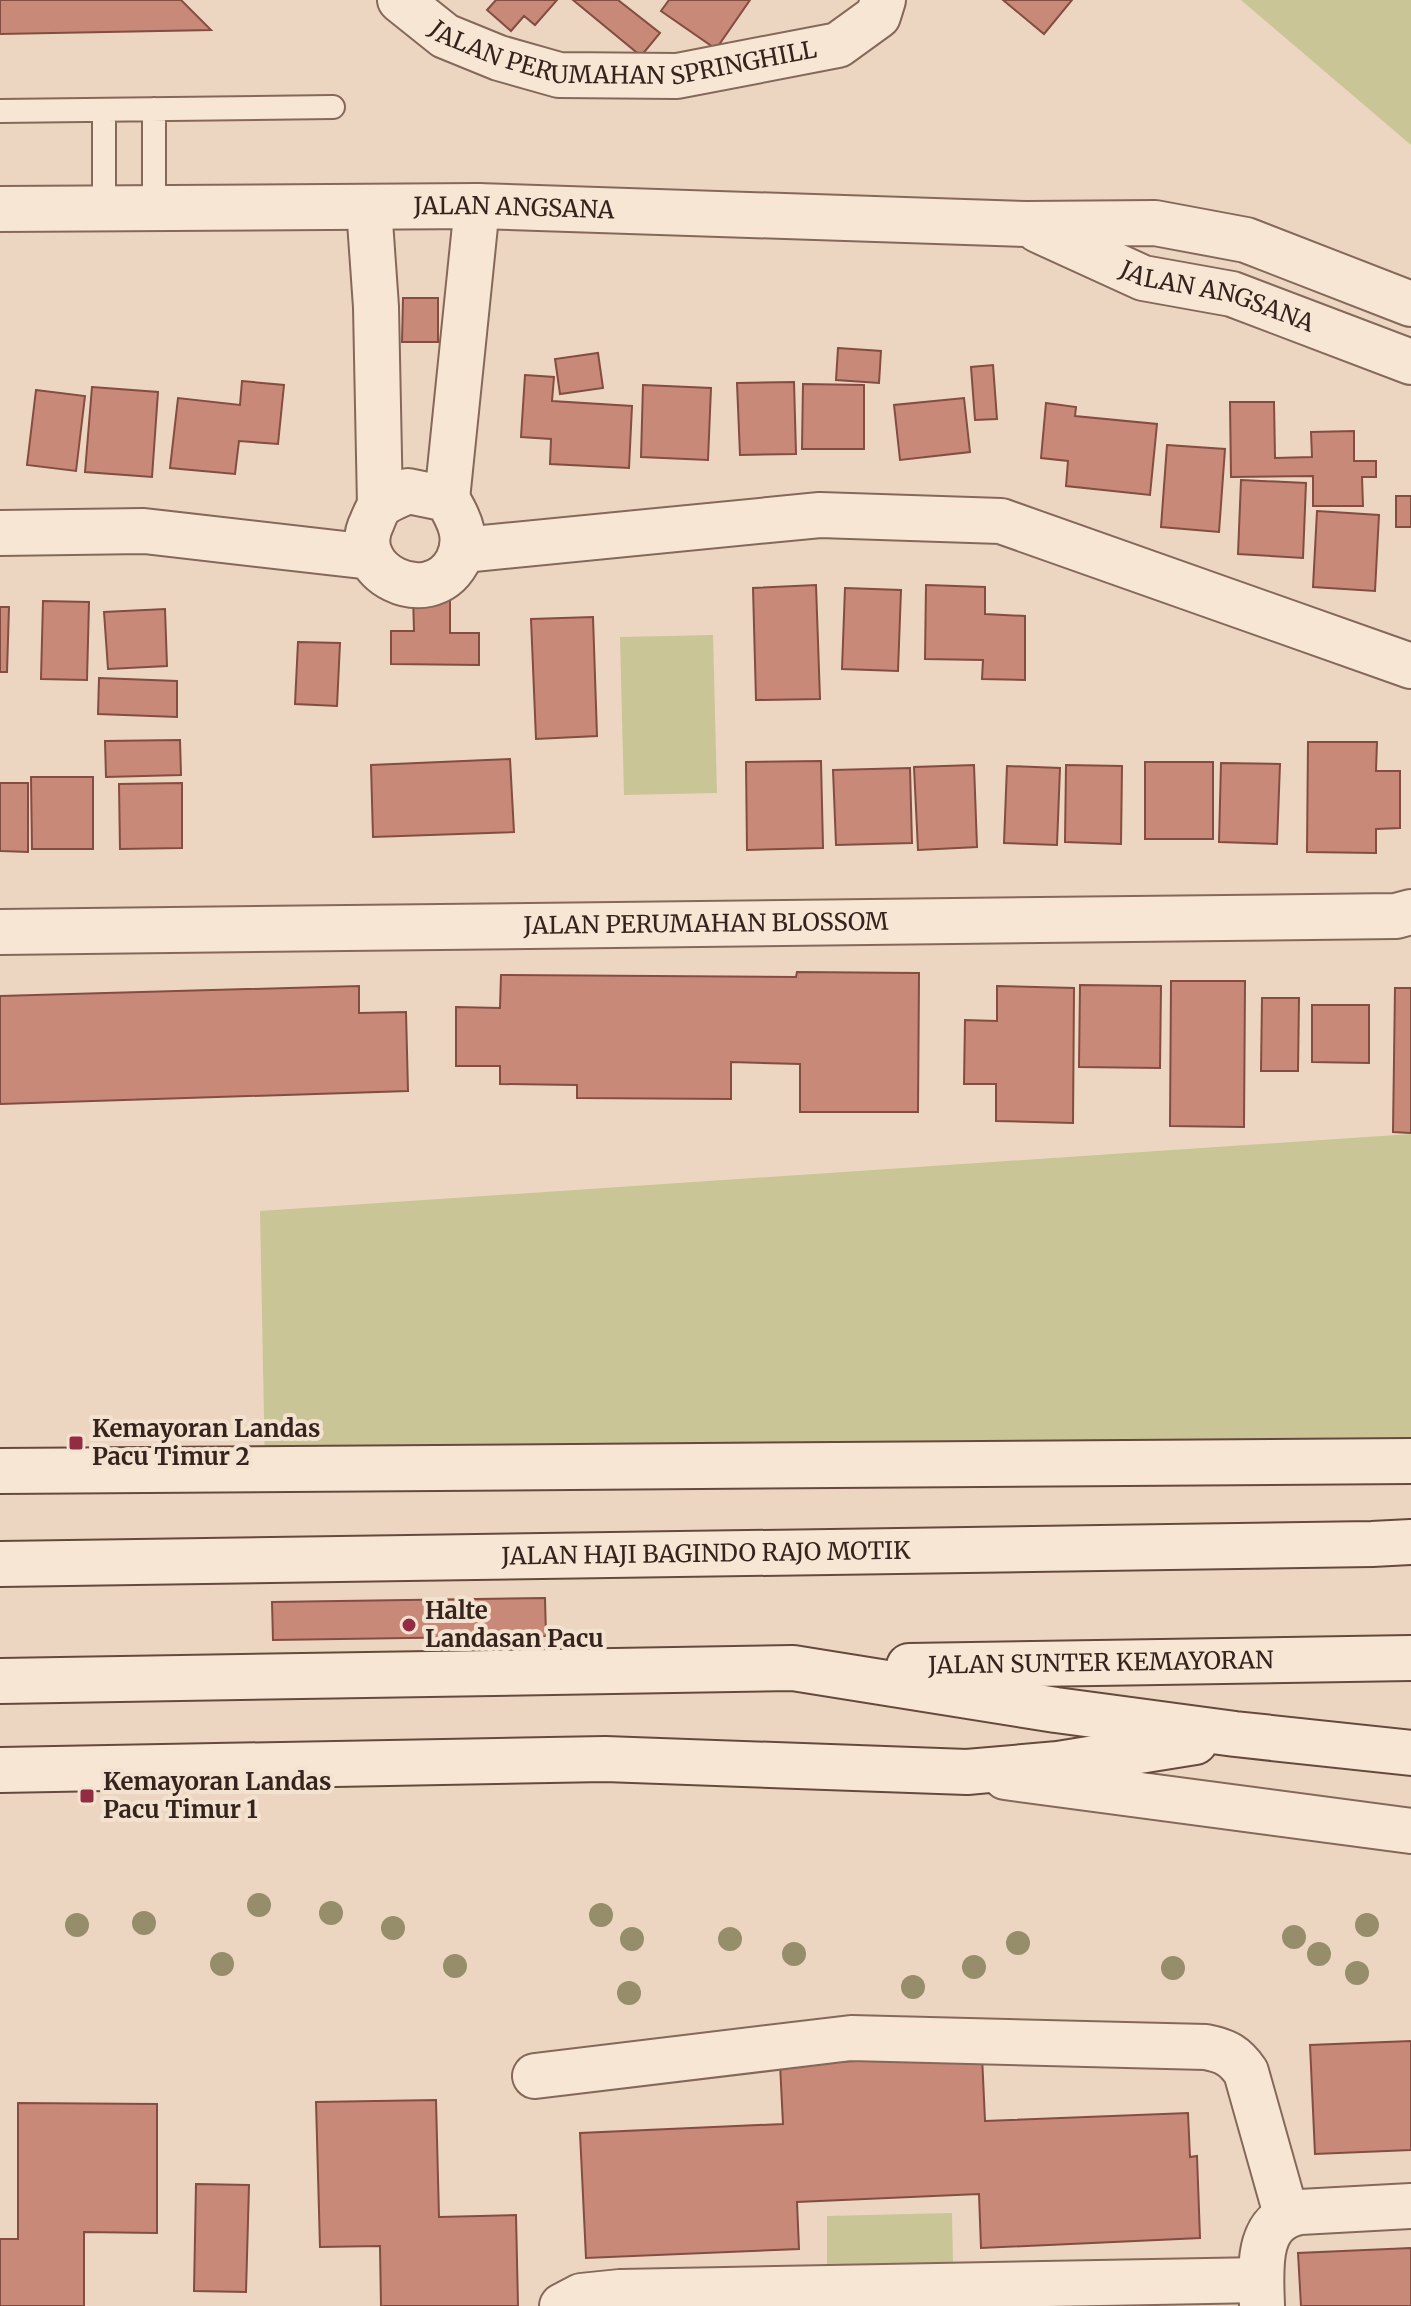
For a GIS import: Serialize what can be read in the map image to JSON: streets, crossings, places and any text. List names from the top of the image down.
{
  "streets": {
    "street": [
      "JALAN PERUMAHAN SPRINGHILL",
      "JALAN ANGSANA",
      "JALAN PERUMAHAN BLOSSOM",
      "JALAN HAJI BAGINDO RAJO MOTIK",
      "JALAN SUNTER KEMAYORAN"
    ]
  },
  "places": {
    "transit": ["Kemayoran Landas Pacu Timur 2", "Kemayoran Landas Pacu Timur 1"],
    "other": ["Halte Landasan Pacu"]
  }
}
